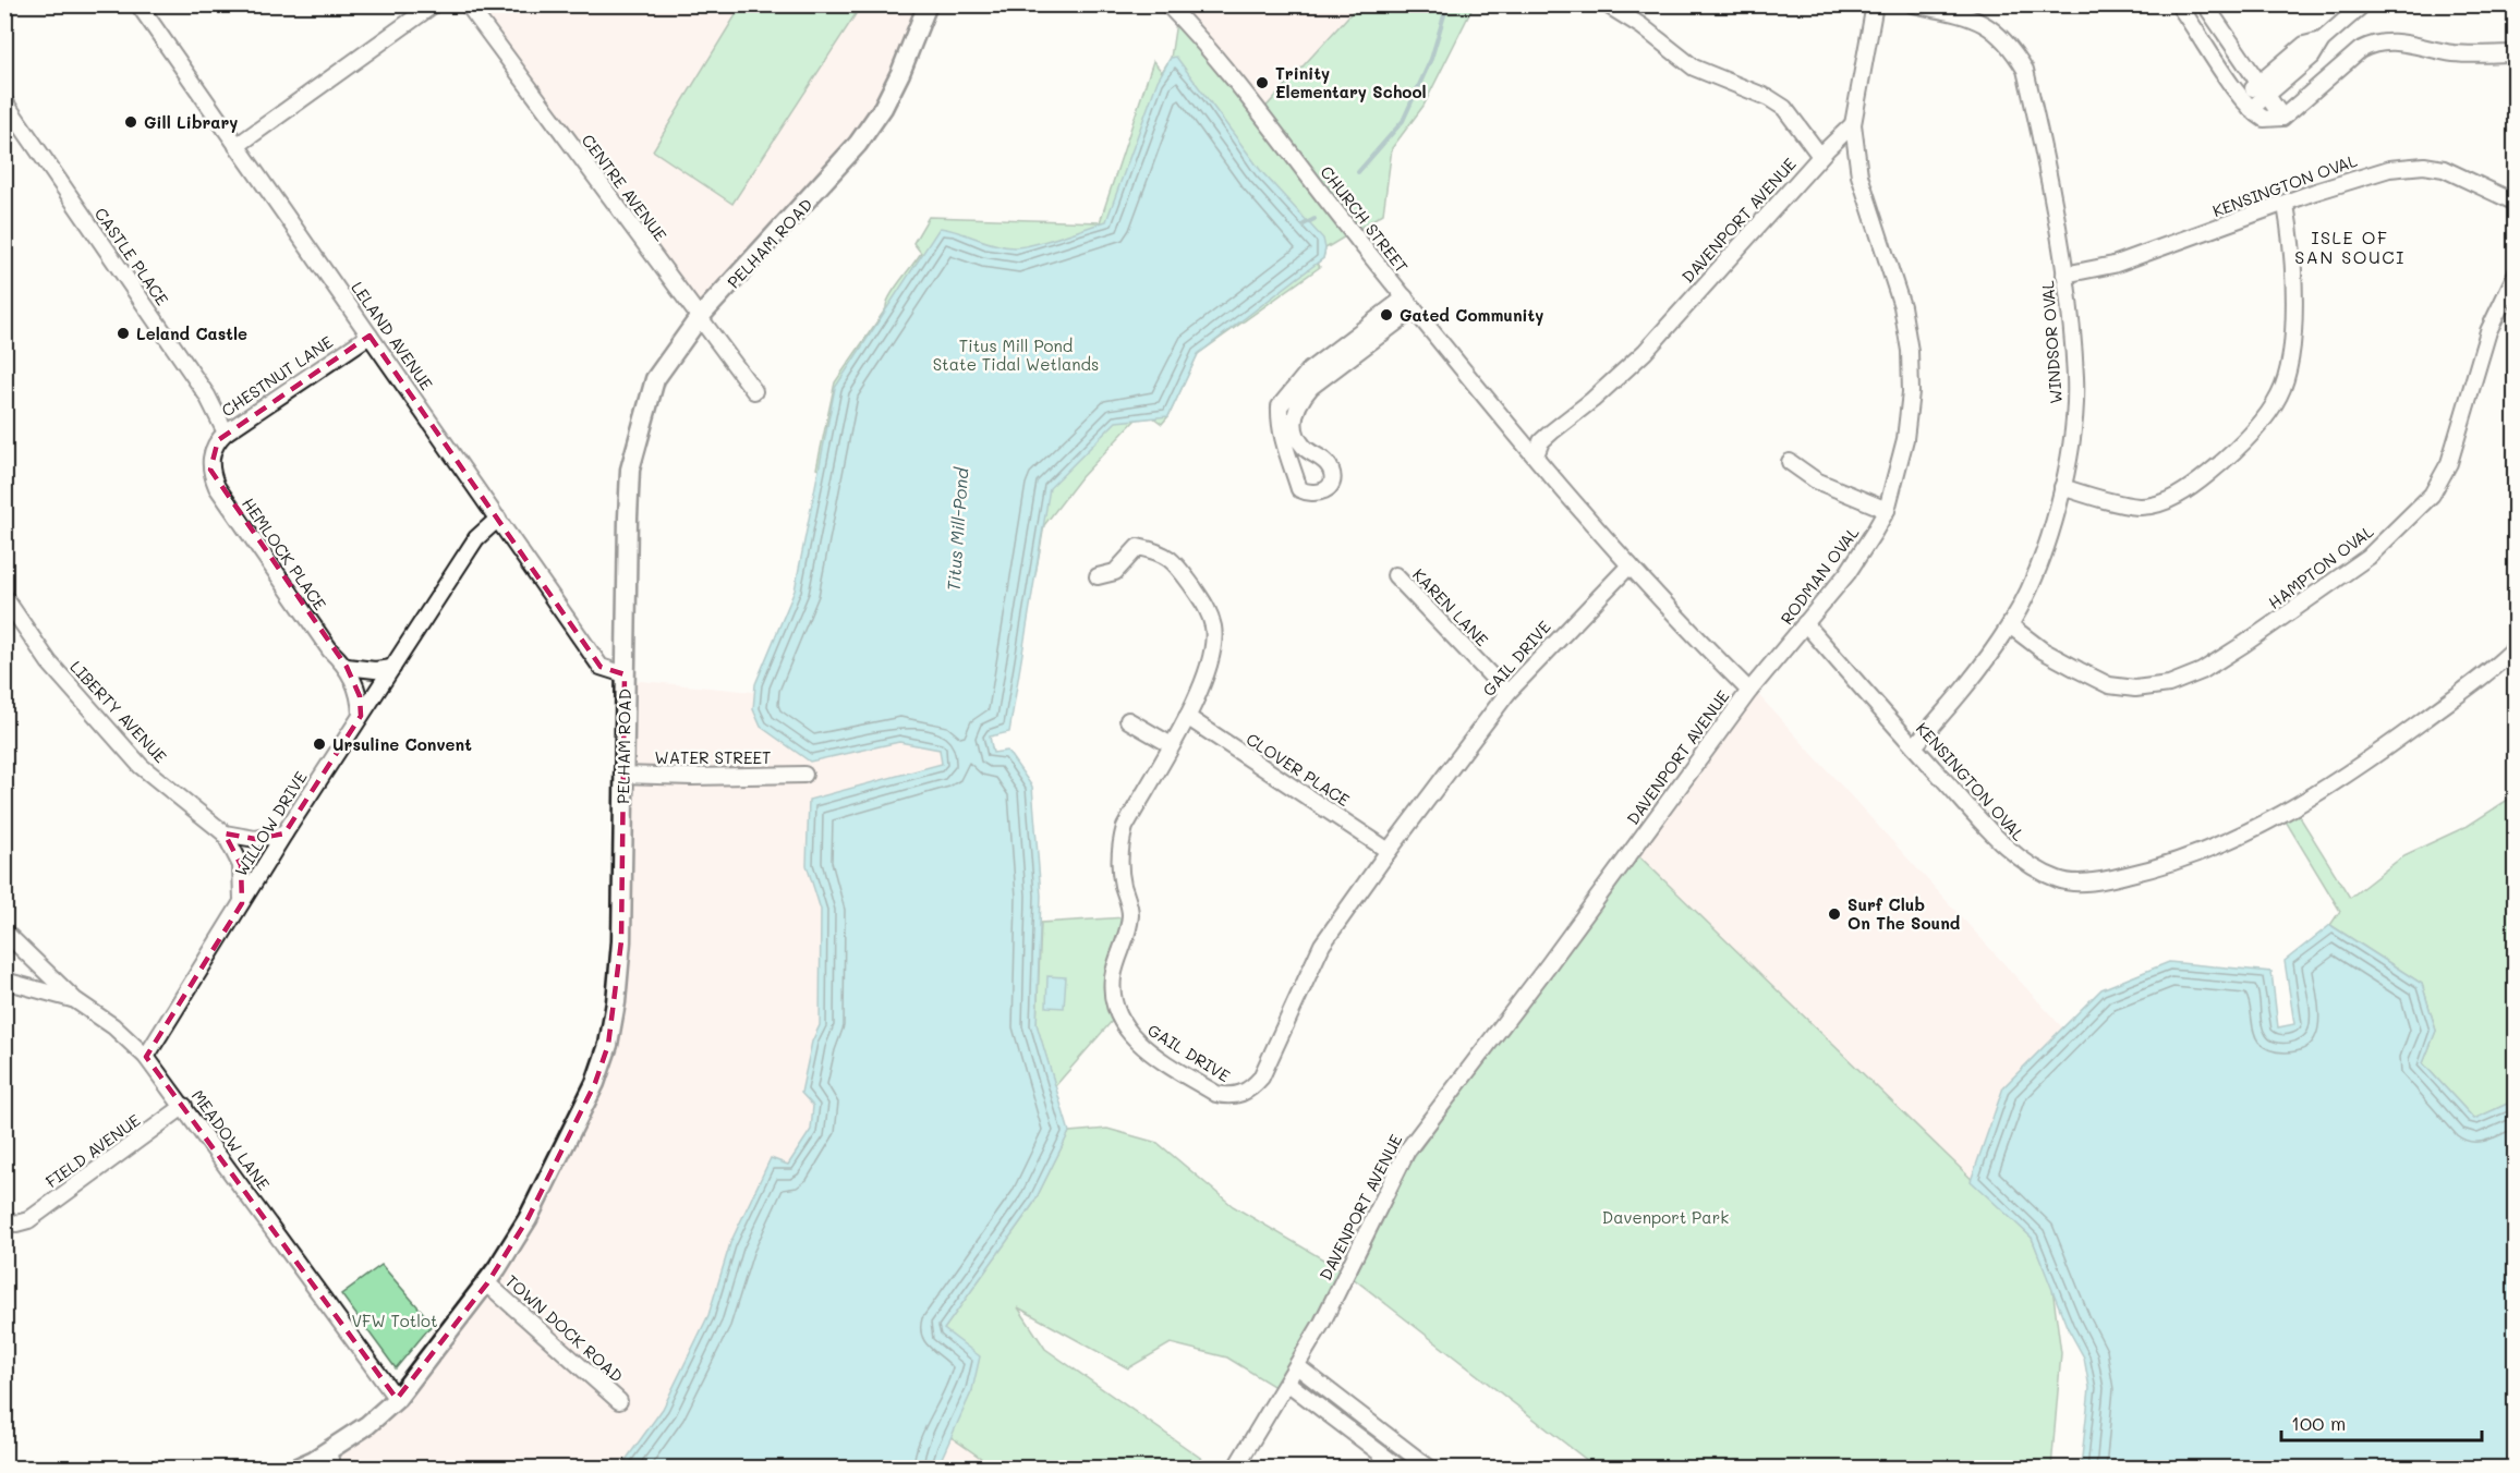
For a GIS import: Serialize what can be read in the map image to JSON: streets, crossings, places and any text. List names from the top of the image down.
{
  "streets": {
    "main road": ["PELHAM ROAD"],
    "street": [
      "KENSINGTON OVAL",
      "CENTRE AVENUE",
      "CHURCH STREET",
      "DAVENPORT AVENUE",
      "CASTLE PLACE",
      "LELAND AVENUE",
      "WINDSOR OVAL",
      "CHESTNUT LANE",
      "HEMLOCK PLACE",
      "HAMPTON OVAL",
      "RODMAN OVAL",
      "KAREN LANE",
      "GAIL DRIVE",
      "LIBERTY AVENUE",
      "WATER STREET",
      "CLOVER PLACE",
      "WILLOW DRIVE",
      "MEADOW LANE",
      "FIELD AVENUE",
      "TOWN DOCK ROAD"
    ]
  },
  "crossings": [
    ["KENSINGTON OVAL", "WINDSOR OVAL"],
    ["KENSINGTON OVAL", "RODMAN OVAL"],
    ["CENTRE AVENUE", "PELHAM ROAD"],
    ["CHURCH STREET", "DAVENPORT AVENUE"],
    ["DAVENPORT AVENUE", "RODMAN OVAL"],
    ["DAVENPORT AVENUE", "GAIL DRIVE"],
    ["PELHAM ROAD", "LELAND AVENUE"],
    ["PELHAM ROAD", "WATER STREET"],
    ["PELHAM ROAD", "MEADOW LANE"],
    ["PELHAM ROAD", "TOWN DOCK ROAD"],
    ["CASTLE PLACE", "CHESTNUT LANE"],
    ["LELAND AVENUE", "CHESTNUT LANE"],
    ["LELAND AVENUE", "WILLOW DRIVE"],
    ["WINDSOR OVAL", "HAMPTON OVAL"],
    ["CHESTNUT LANE", "HEMLOCK PLACE"],
    ["HEMLOCK PLACE", "WILLOW DRIVE"],
    ["KAREN LANE", "GAIL DRIVE"],
    ["GAIL DRIVE", "CLOVER PLACE"],
    ["LIBERTY AVENUE", "WILLOW DRIVE"],
    ["WILLOW DRIVE", "MEADOW LANE"],
    ["MEADOW LANE", "FIELD AVENUE"]
  ],
  "districts": ["ISLE OF SAN SOUCI"],
  "water": ["Titus Mill-Pond"],
  "parks": ["Titus Mill Pond State Tidal Wetlands", "Davenport Park", "VFW Totlot"],
  "places": [
    "Trinity Elementary School",
    "Gill Library",
    "Gated Community",
    "Leland Castle",
    "Ursuline Convent",
    "Surf Club On The Sound"
  ],
  "scale_bar": "100 m"
}
